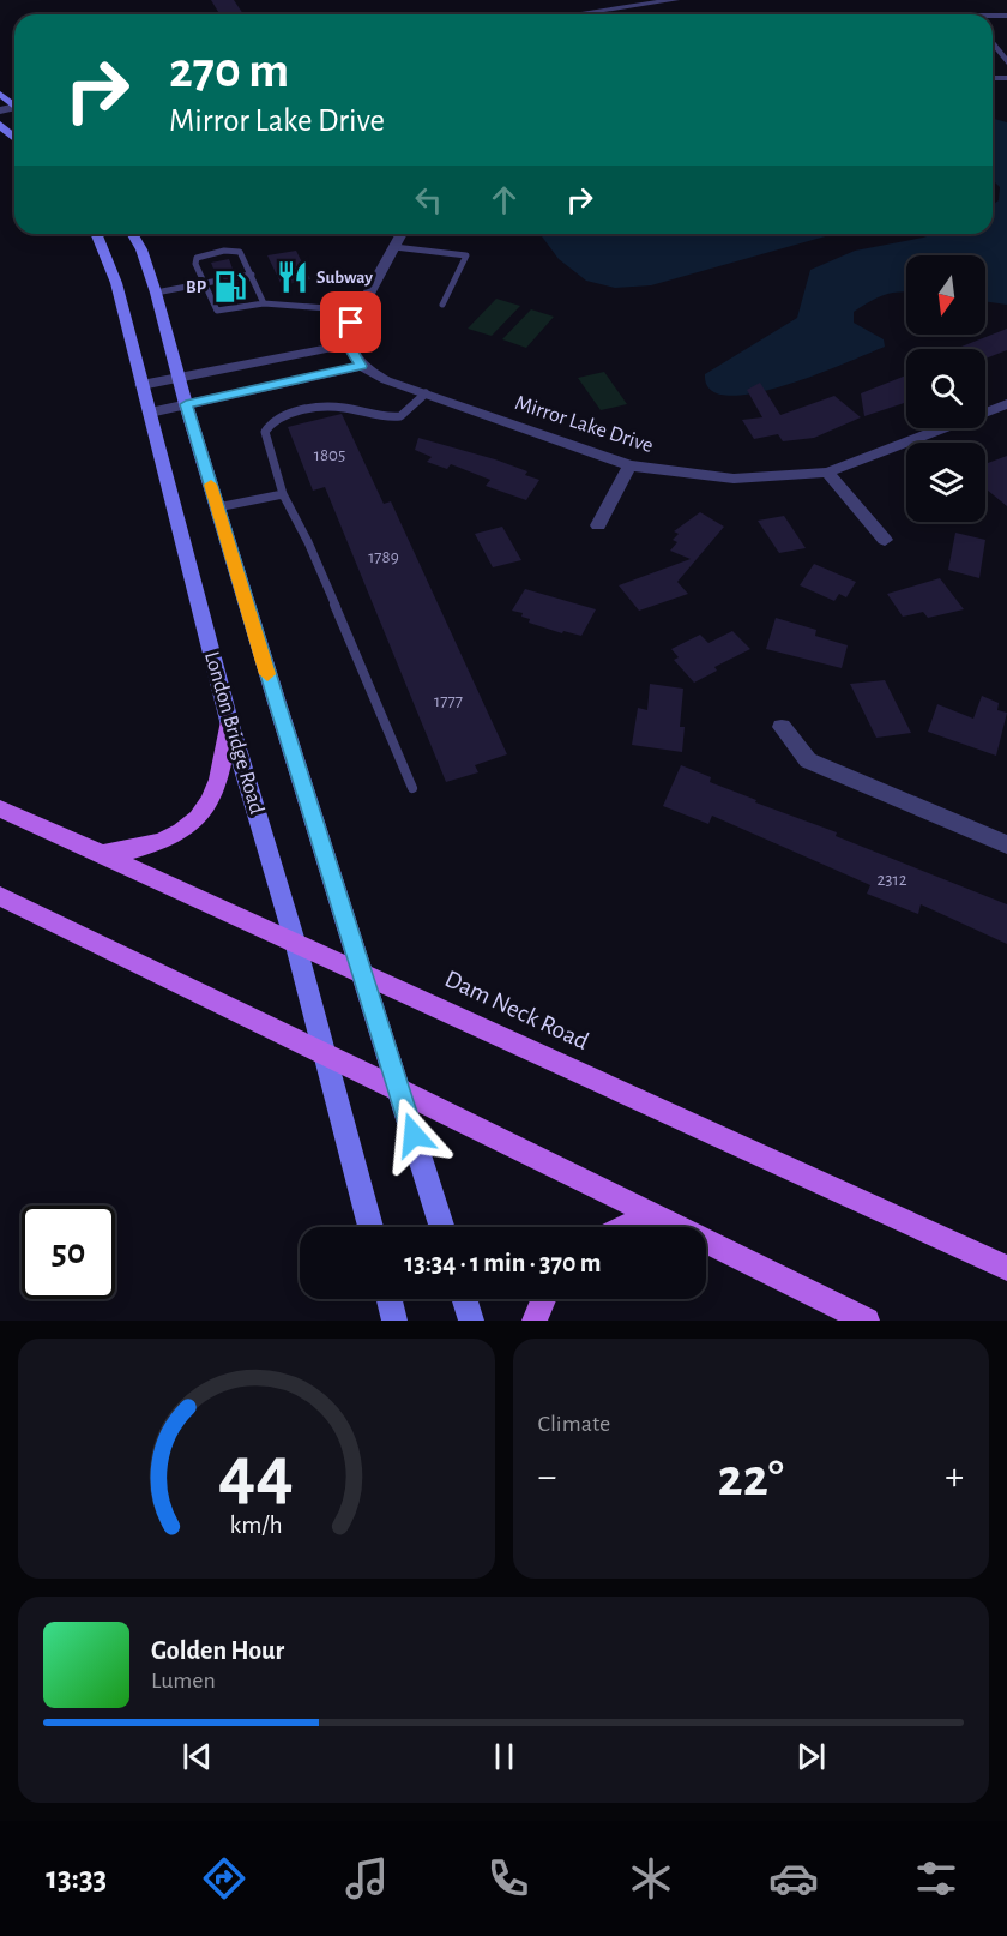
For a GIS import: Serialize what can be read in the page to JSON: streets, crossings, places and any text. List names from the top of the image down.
{
  "streets": {
    "main road": ["London Bridge Road", "Dam Neck Road"],
    "street": ["Mirror Lake Drive"]
  },
  "crossings": [
    ["London Bridge Road", "Dam Neck Road"]
  ],
  "places": {
    "restaurant": ["Subway"],
    "fuel station": ["BP"]
  },
  "house_numbers": [
    "1805",
    "1789",
    "1777",
    "2312"
  ],
  "north": "bottom",
  "page": {
    "turn": ["270 m", "Mirror Lake Drive"],
    "limit": "50",
    "trip": "13:34 · 1 min · 370 m",
    "tile": "Climate",
    "heat": ["−", "22°", "+"],
    "song": ["Golden Hour", "Lumen"],
    "tabs": "13:33",
    "gauge": ["44", "km/h"]
  }
}
